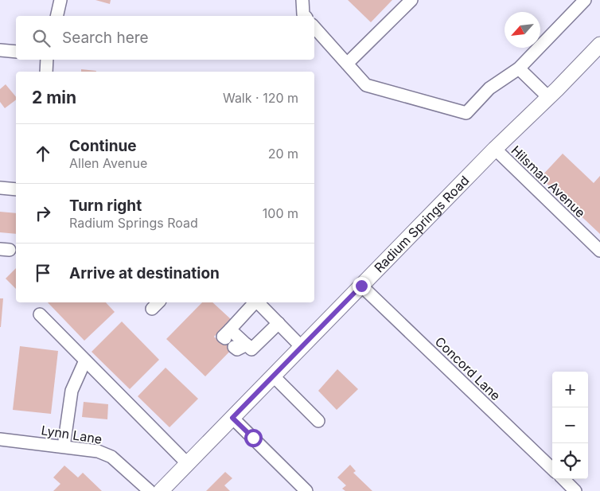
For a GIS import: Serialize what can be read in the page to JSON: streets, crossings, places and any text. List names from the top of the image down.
{
  "streets": {
    "main road": ["Radium Springs Road"],
    "street": ["Hilsman Avenue", "Concord Lane", "Lynn Lane"]
  },
  "crossings": [
    ["Hilsman Avenue", "Radium Springs Road"],
    ["Radium Springs Road", "Concord Lane"]
  ],
  "north": "bottom left",
  "page": {
    "search": "Search here",
    "heading": ["2 min", "Walk · 120 m"],
    "list": [
      ["Continue", "Allen Avenue", "20 m"],
      ["Turn right", "Radium Springs Road", "100 m"],
      "Arrive at destination"
    ],
    "map_buttons": ["+", "−"]
  }
}
